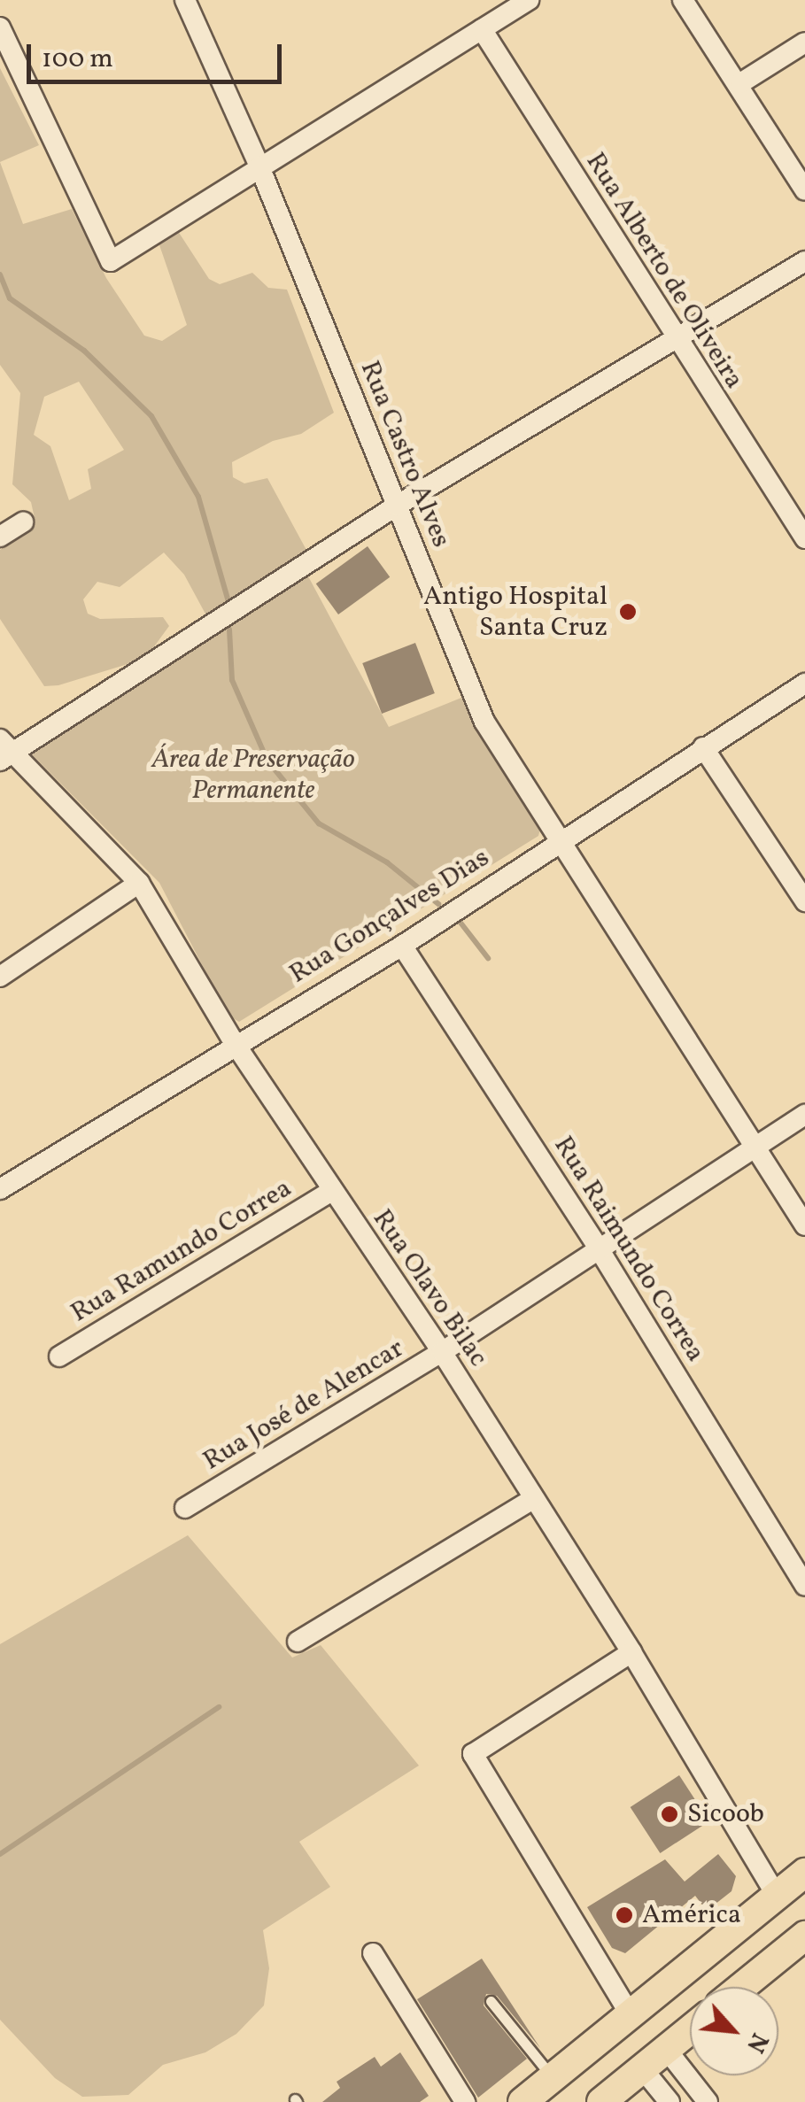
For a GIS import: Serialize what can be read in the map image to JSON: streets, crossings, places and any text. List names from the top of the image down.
{
  "streets": {
    "street": [
      "Rua Alberto de Oliveira",
      "Rua Castro Alves",
      "Rua Gonçalves Dias",
      "Rua Raimundo Correa",
      "Rua Ramundo Correa",
      "Rua Olavo Bilac",
      "Rua José de Alencar"
    ]
  },
  "crossings": [
    ["Rua Castro Alves", "Rua Gonçalves Dias"],
    ["Rua Castro Alves", "Rua José de Alencar"],
    ["Rua Gonçalves Dias", "Rua Raimundo Correa"],
    ["Rua Gonçalves Dias", "Rua Olavo Bilac"],
    ["Rua Raimundo Correa", "Rua José de Alencar"],
    ["Rua Ramundo Correa", "Rua Olavo Bilac"],
    ["Rua Olavo Bilac", "Rua José de Alencar"]
  ],
  "parks": ["Área de Preservação Permanente"],
  "places": ["Antigo Hospital Santa Cruz", "Sicoob", "América"],
  "scale_bar": "100 m",
  "north": "bottom right"
}
